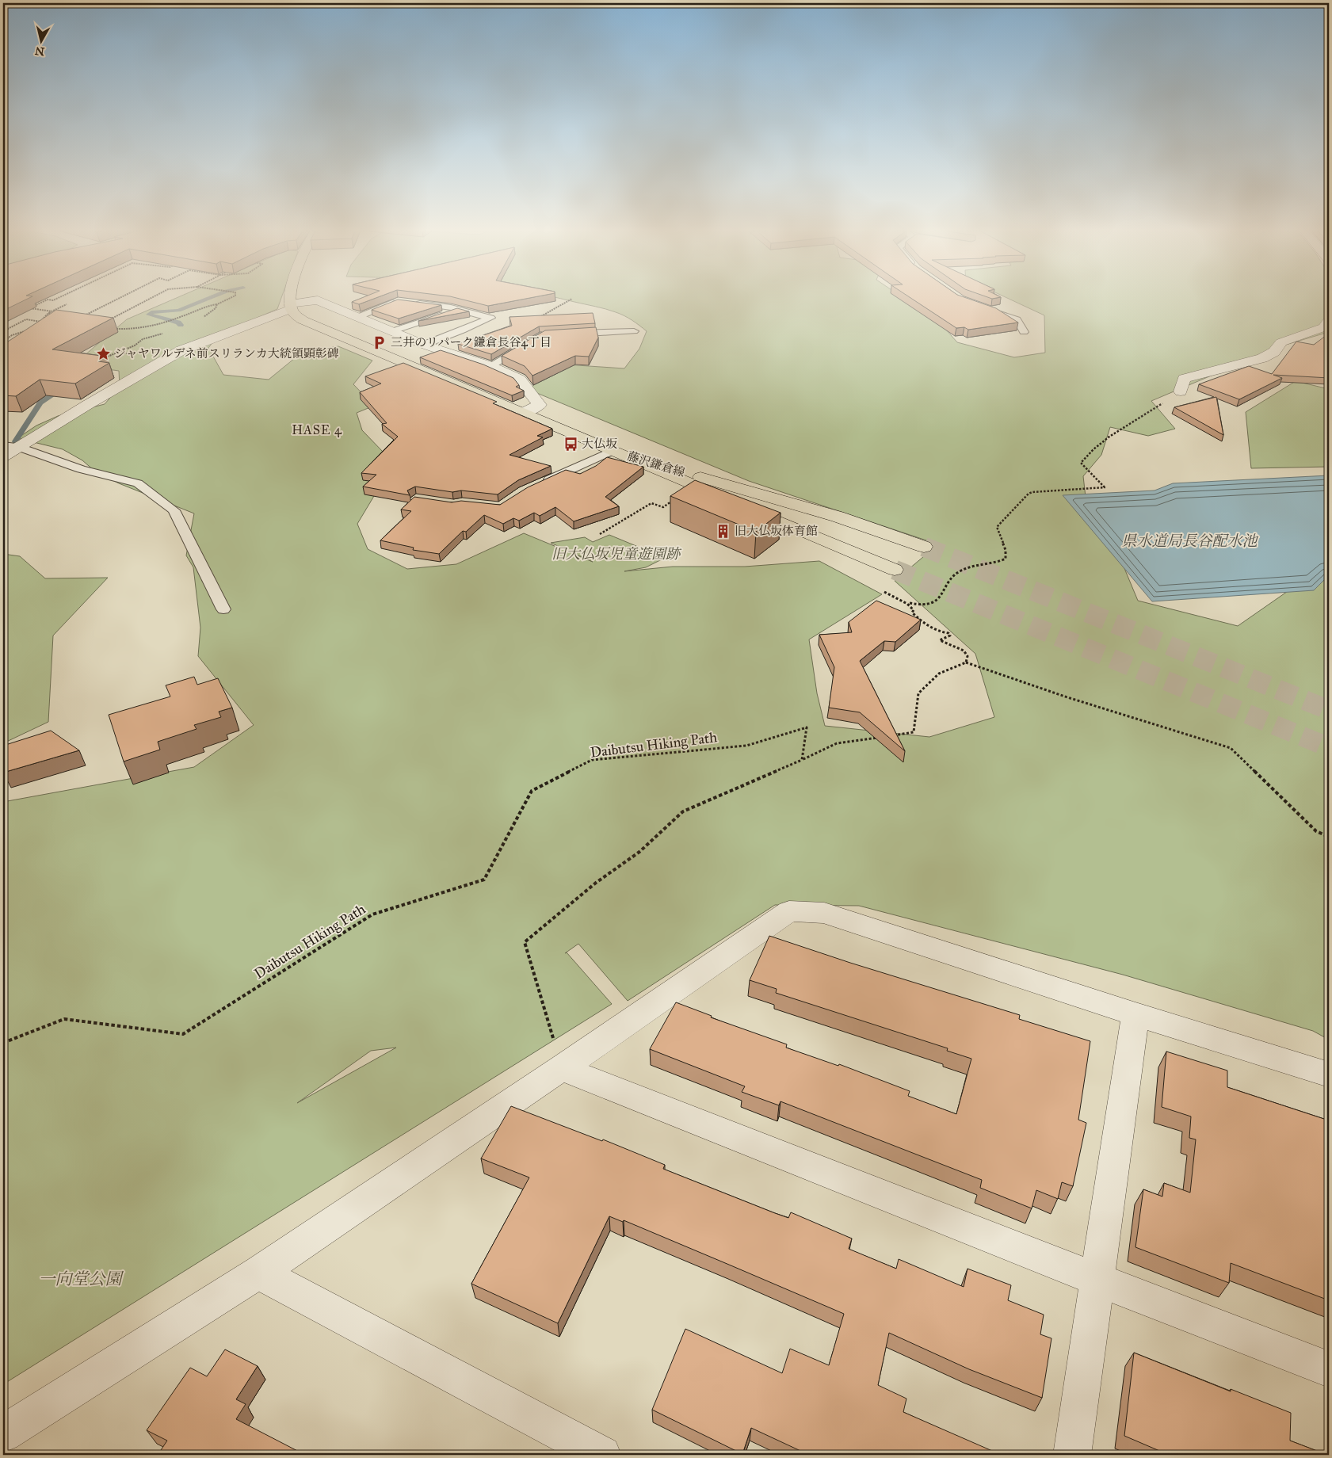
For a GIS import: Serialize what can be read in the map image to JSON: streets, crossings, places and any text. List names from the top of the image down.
{
  "streets": {
    "main road": ["藤沢鎌倉線"]
  },
  "districts": ["HASE 4"],
  "water": ["県水道局長谷配水池"],
  "parks": ["旧大仏坂児童遊園跡", "一向堂公園"],
  "places": {
    "parking": ["三井のリパーク鎌倉長谷4丁目"],
    "place": ["ジャヤワルデネ前スリランカ大統領顕彰碑"],
    "bus stop": ["大仏坂"],
    "building": ["旧大仏坂体育館"]
  },
  "north": "bottom"
}
